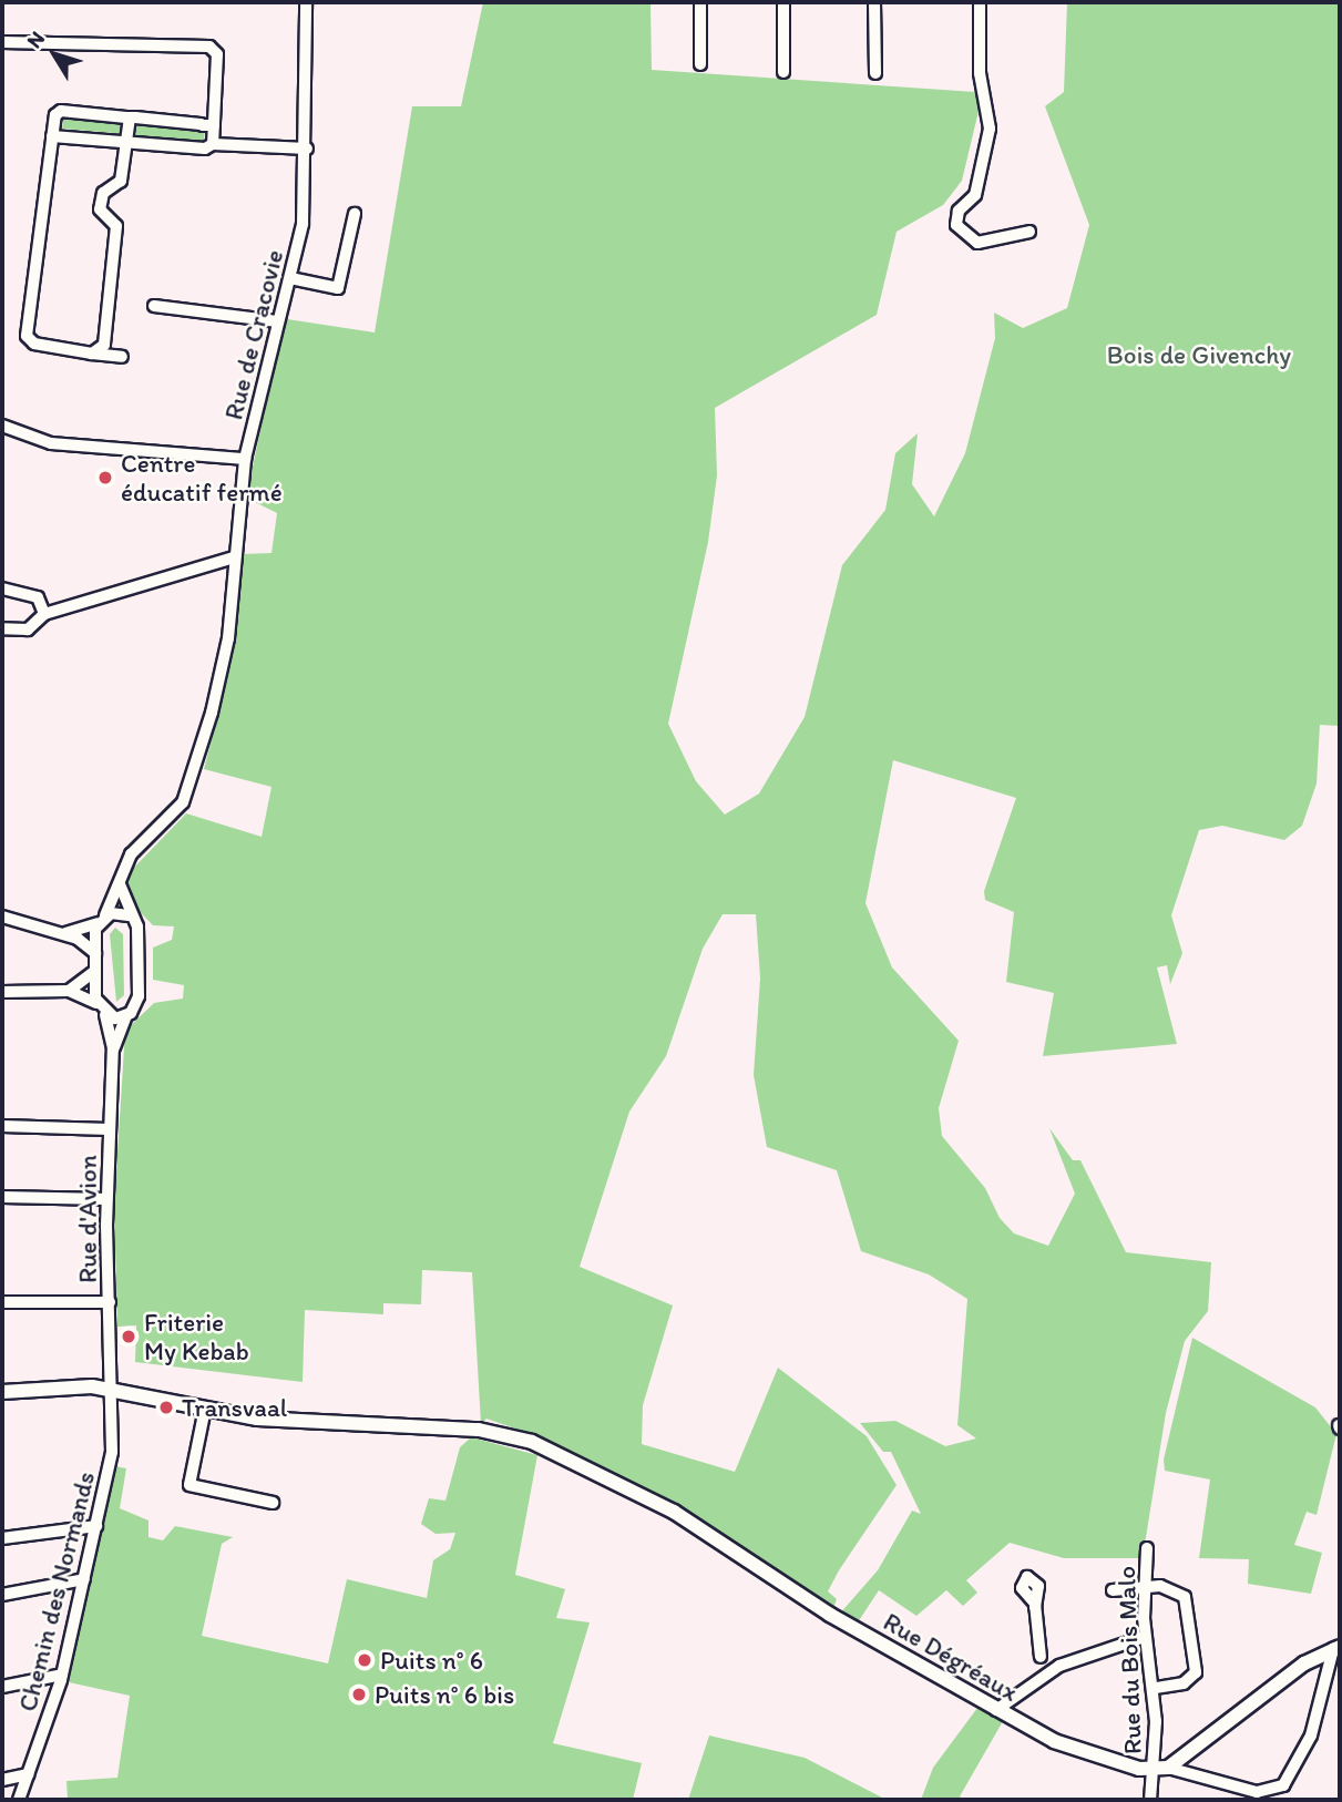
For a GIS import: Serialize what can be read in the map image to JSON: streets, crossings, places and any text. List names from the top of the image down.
{
  "streets": {
    "main road": ["Rue Dégréaux"],
    "street": [
      "Rue de Cracovie",
      "Rue d'Avion",
      "Chemin des Normands",
      "Rue du Bois Malo"
    ]
  },
  "crossings": [
    ["Rue d'Avion", "Chemin des Normands"],
    ["Rue d'Avion", "Rue Dégréaux"],
    ["Chemin des Normands", "Rue Dégréaux"],
    ["Rue Dégréaux", "Rue du Bois Malo"]
  ],
  "parks": ["Bois de Givenchy"],
  "places": [
    "Centre éducatif fermé",
    "Friterie My Kebab",
    "Transvaal",
    "Puits n° 6",
    "Puits n° 6 bis"
  ],
  "north": "top left"
}
